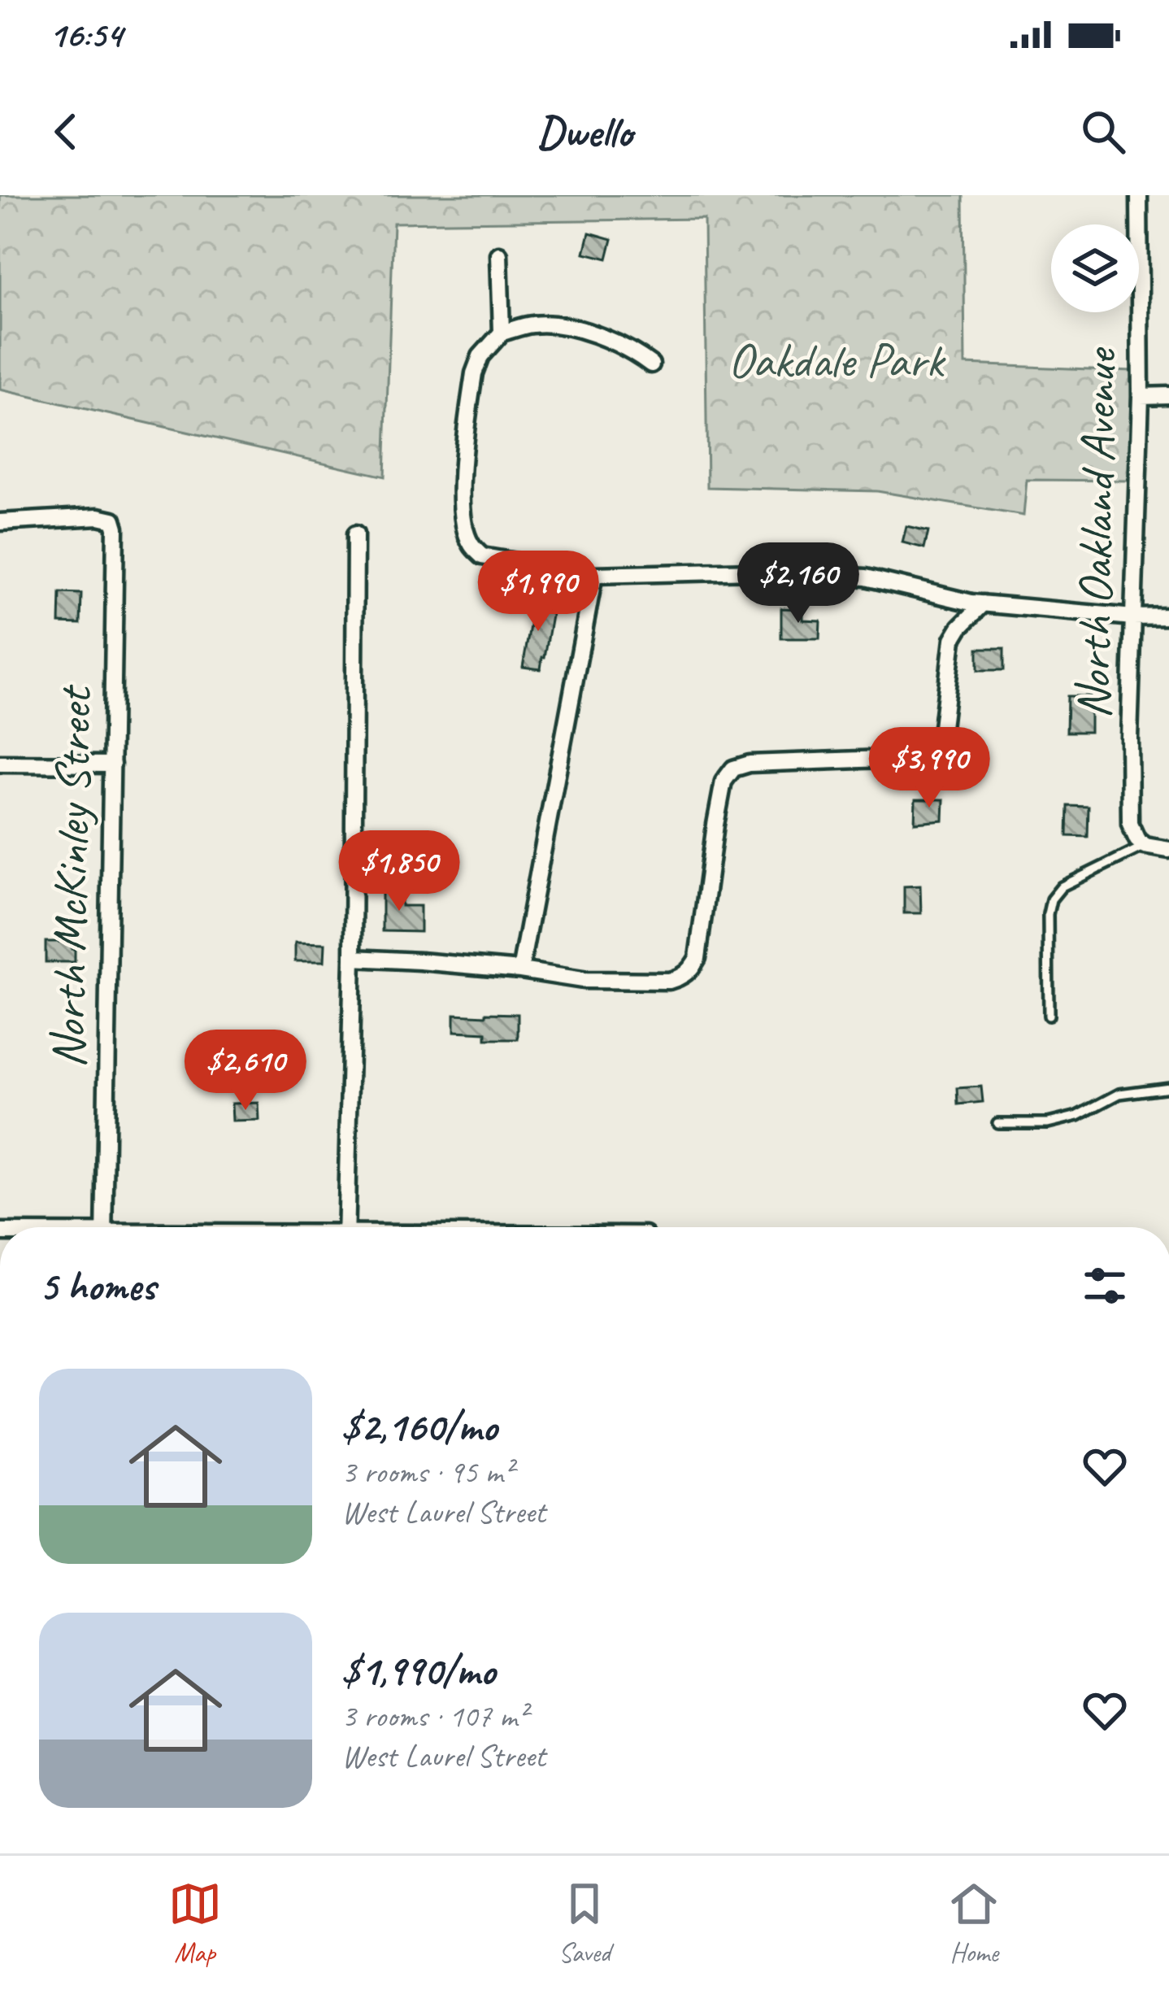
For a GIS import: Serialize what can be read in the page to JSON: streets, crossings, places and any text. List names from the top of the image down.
{
  "streets": {
    "street": ["North Oakland Avenue", "North McKinley Street"]
  },
  "parks": ["Oakdale Park"],
  "page": {
    "status": "16:54",
    "header": "Dwello",
    "price": [
      "$2,160",
      "$1,990",
      "$3,990",
      "$1,850",
      "$2,610"
    ],
    "heading": "5 homes",
    "list": [
      {
        "name": "$2,160/mo",
        "note": "3 rooms · 95 m² · West Laurel Street"
      },
      {
        "name": "$1,990/mo",
        "note": "3 rooms · 107 m² · West Laurel Street"
      }
    ],
    "tabs": ["Map", "Saved", "Home"]
  }
}
